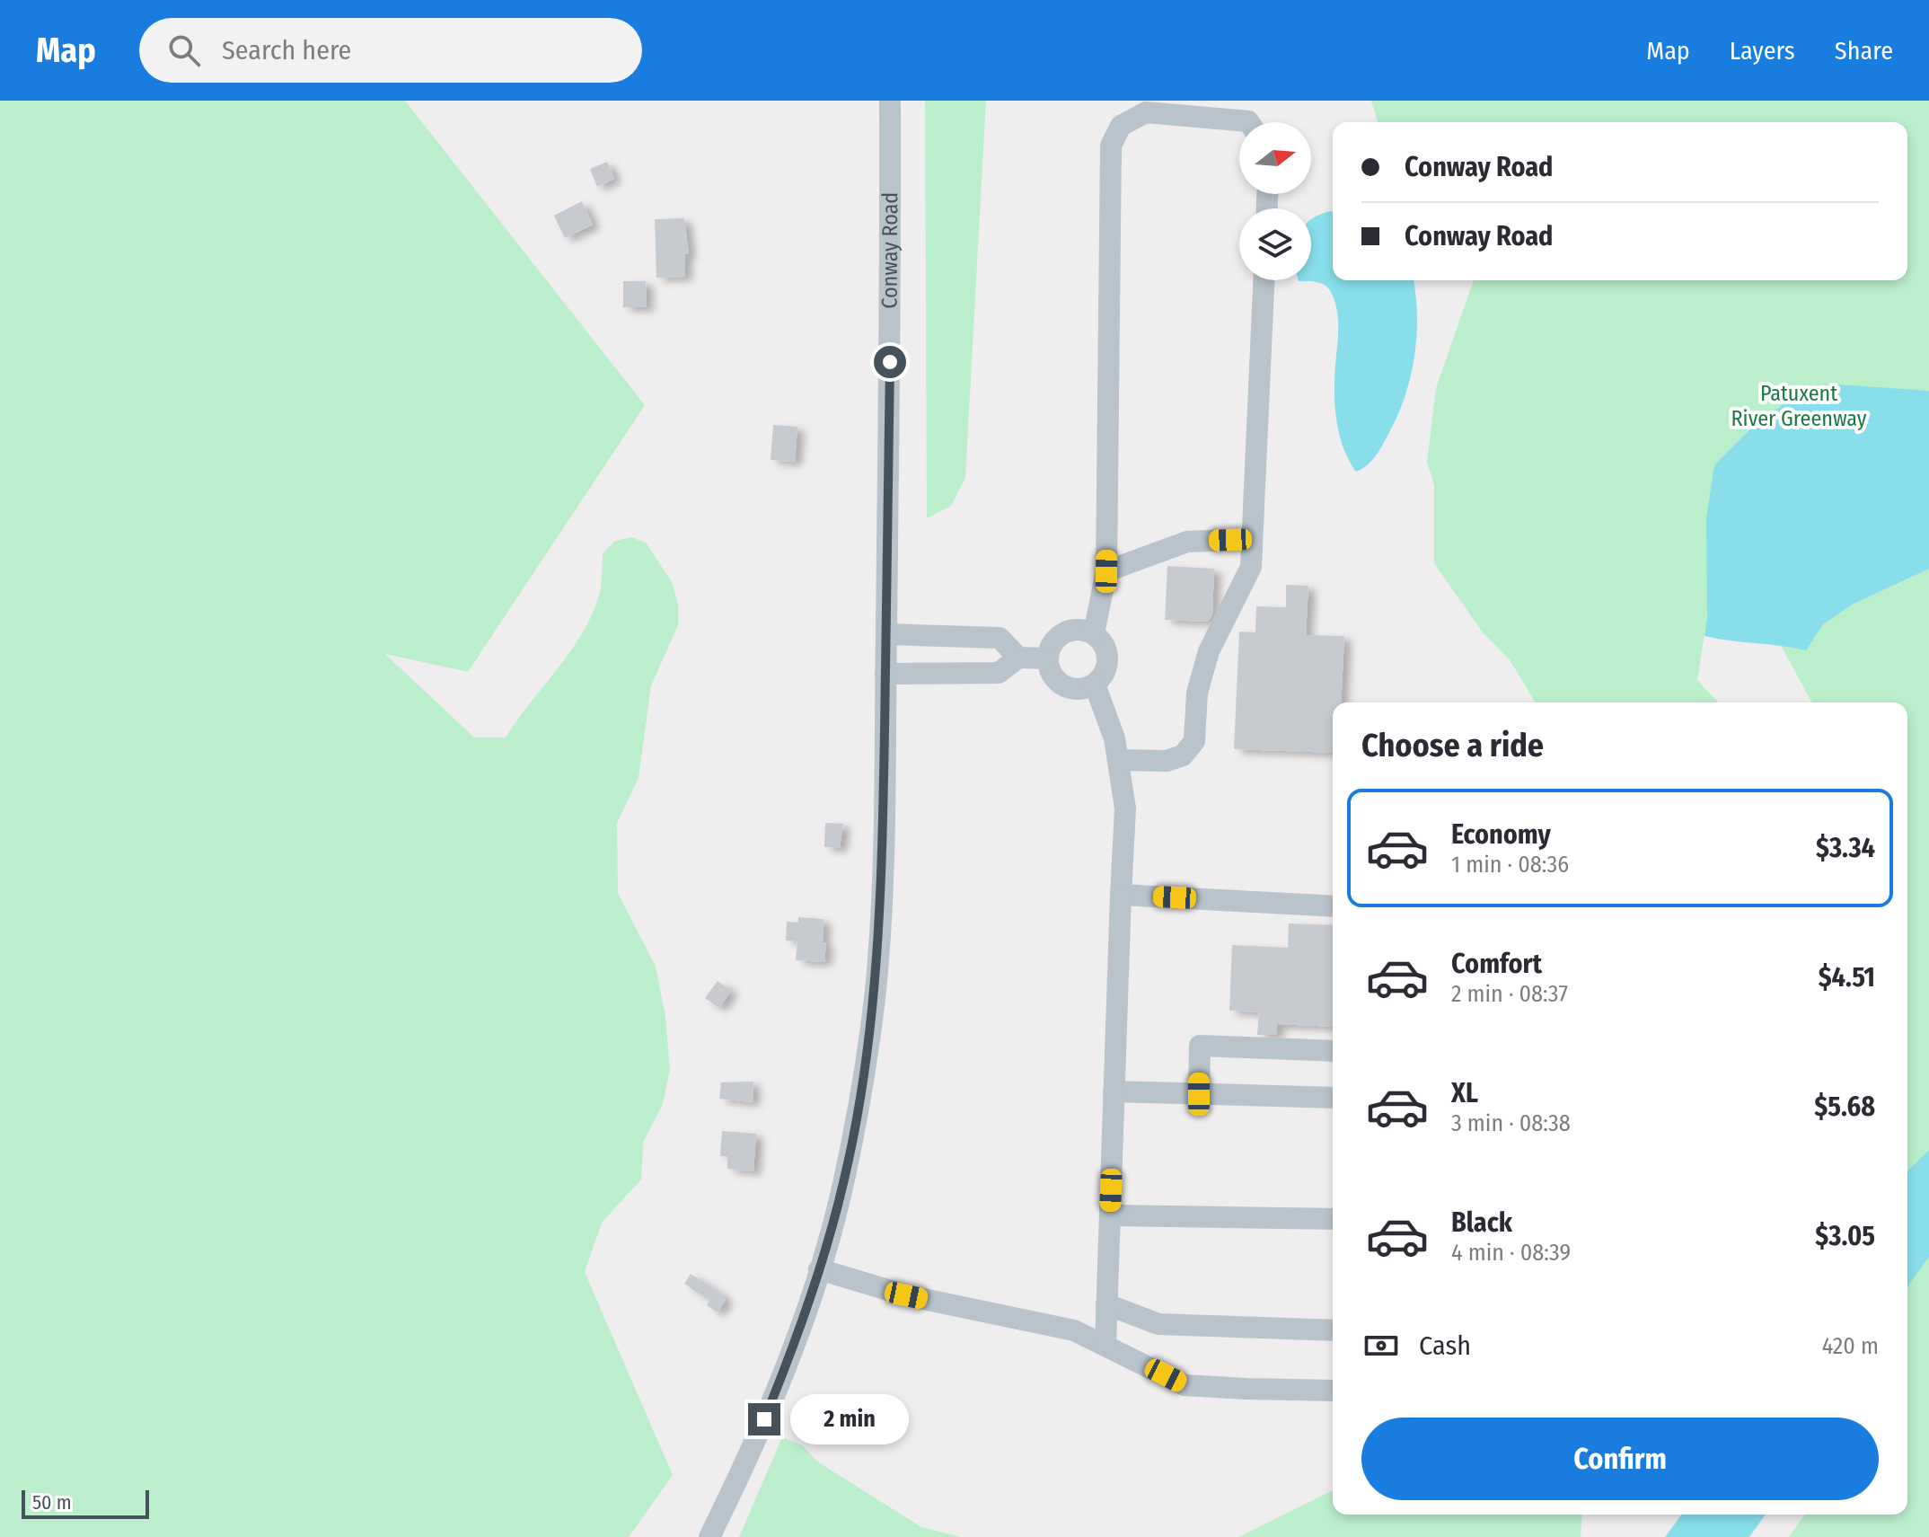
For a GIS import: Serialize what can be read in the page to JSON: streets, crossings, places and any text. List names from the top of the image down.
{
  "streets": {
    "street": ["Conway Road"]
  },
  "parks": ["Patuxent River Greenway"],
  "scale_bar": "50 m",
  "north": "right",
  "page": {
    "header": "Map",
    "search": "Search here",
    "nav": ["Map", "Layers", "Share"],
    "banner": ["Conway Road", "Conway Road"],
    "heading": "Choose a ride",
    "list": [
      {
        "name": "Economy",
        "note": "1 min · 08:36",
        "value": "$3.34"
      },
      {
        "name": "Comfort",
        "note": "2 min · 08:37",
        "value": "$4.51"
      },
      {
        "name": "XL",
        "note": "3 min · 08:38",
        "value": "$5.68"
      },
      {
        "name": "Black",
        "note": "4 min · 08:39",
        "value": "$3.05"
      }
    ],
    "pay": ["Cash", "420 m"],
    "bubble": "2 min",
    "buttons": "Confirm",
    "scale": "50 m"
  }
}
